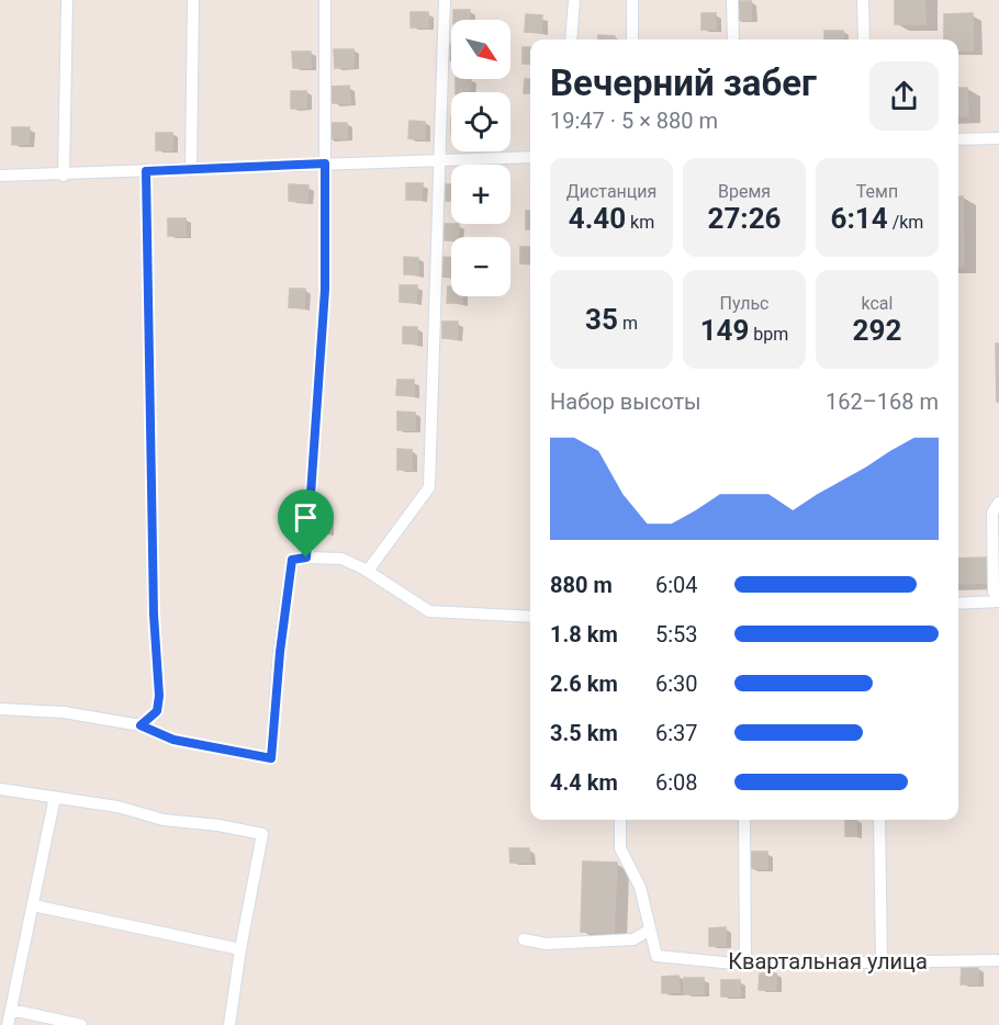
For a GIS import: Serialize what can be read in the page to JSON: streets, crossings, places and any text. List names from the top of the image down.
{
  "streets": {
    "street": ["Квартальная улица"]
  },
  "north": "bottom right",
  "page": {
    "map_buttons": ["+", "−"],
    "heading": ["Вечерний забег", "19:47 · 5 × 880 m"],
    "stats": [
      ["Дистанция", "4.40 km"],
      ["Время", "27:26"],
      ["Темп", "6:14 /km"],
      ["35 m"],
      ["Пульс", "149 bpm"],
      ["kcal", "292"]
    ],
    "chart": ["Набор высоты", "162–168 m"],
    "list": [
      {
        "name": "880 m",
        "note": "6:04"
      },
      {
        "name": "1.8 km",
        "note": "5:53"
      },
      {
        "name": "2.6 km",
        "note": "6:30"
      },
      {
        "name": "3.5 km",
        "note": "6:37"
      },
      {
        "name": "4.4 km",
        "note": "6:08"
      }
    ]
  }
}
